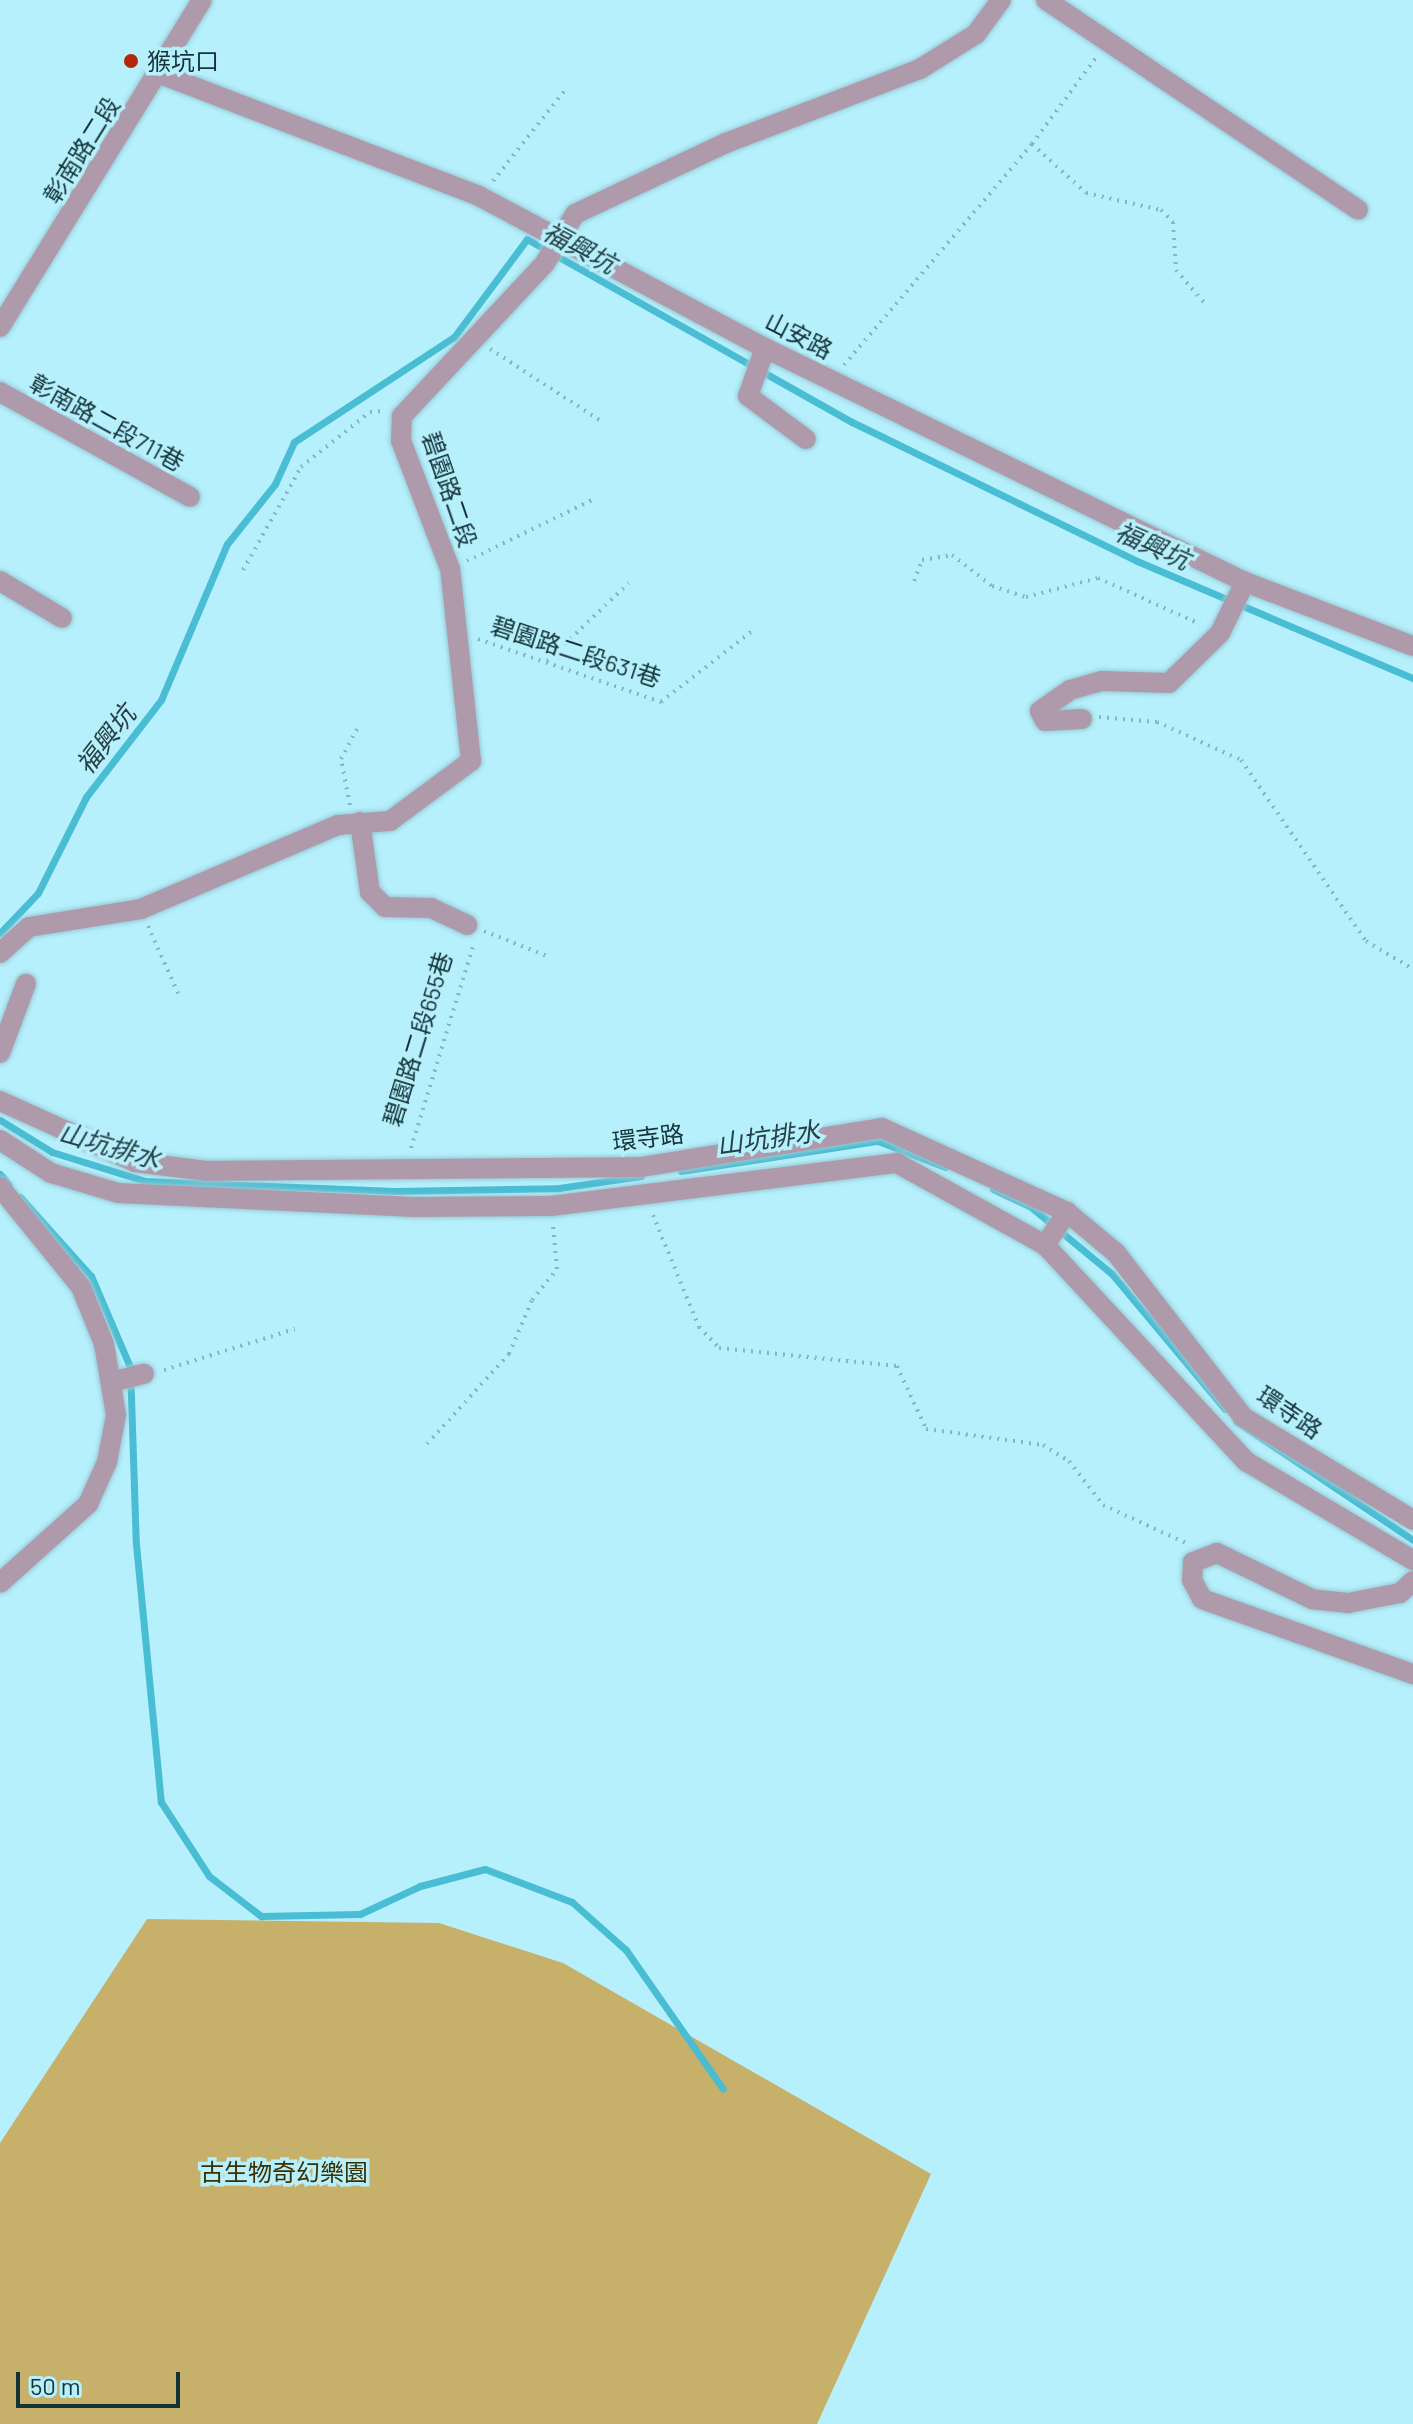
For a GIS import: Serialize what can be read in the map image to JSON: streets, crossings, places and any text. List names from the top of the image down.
{
  "streets": {
    "street": [
      "彰南路二段",
      "山安路",
      "彰南路二段711巷",
      "碧園路二段",
      "碧園路二段655巷",
      "環寺路"
    ],
    "path": ["碧園路二段631巷"]
  },
  "crossings": [
    ["彰南路二段", "山安路"],
    ["山安路", "碧園路二段"],
    ["碧園路二段", "碧園路二段631巷"],
    ["碧園路二段", "碧園路二段655巷"],
    ["碧園路二段655巷", "環寺路"]
  ],
  "water": ["福興坑", "山坑排水"],
  "parks": ["古生物奇幻樂園"],
  "places": ["猴坑口"],
  "scale_bar": "50 m"
}
